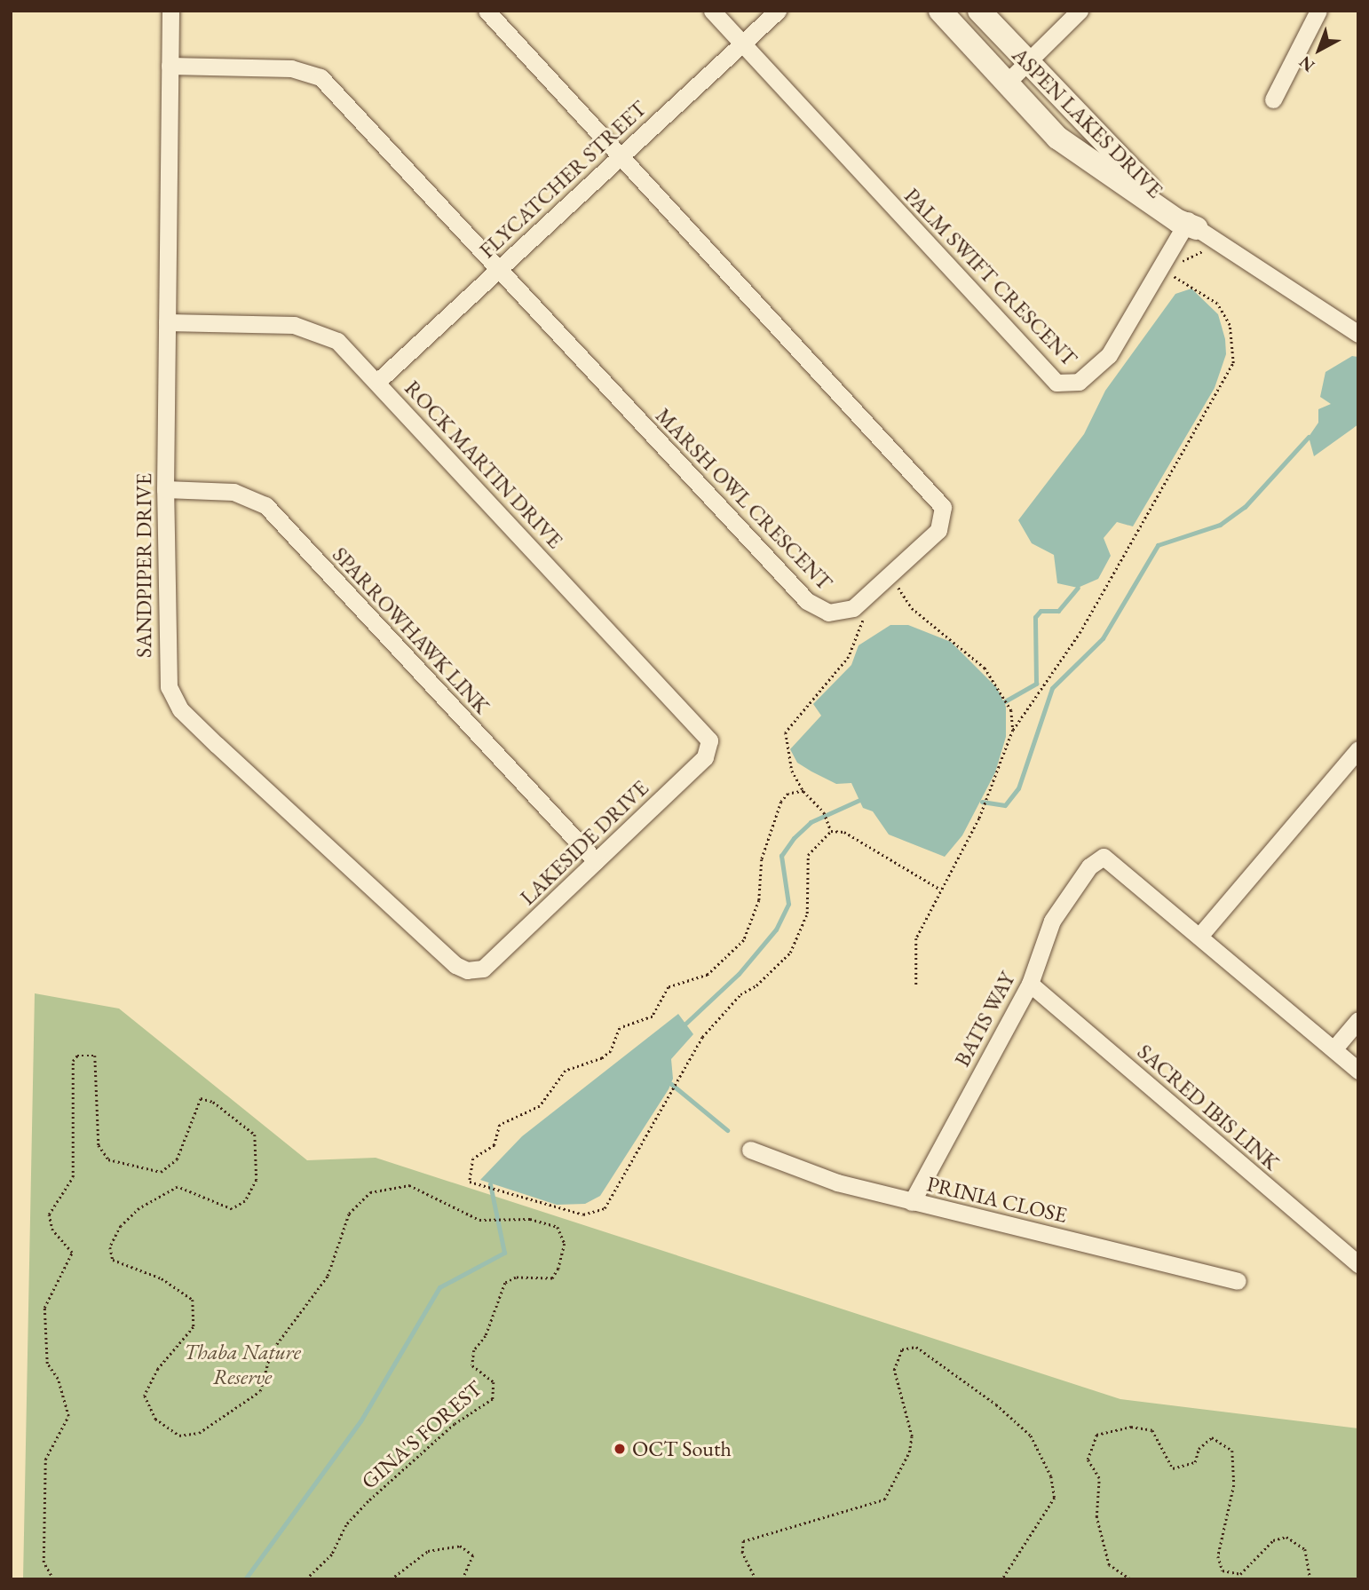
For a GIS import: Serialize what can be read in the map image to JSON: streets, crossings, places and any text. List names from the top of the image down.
{
  "streets": {
    "street": [
      "ASPEN LAKES DRIVE",
      "FLYCATCHER STREET",
      "PALM SWIFT CRESCENT",
      "ROCK MARTIN DRIVE",
      "MARSH OWL CRESCENT",
      "SANDPIPER DRIVE",
      "SPARROWHAWK LINK",
      "LAKESIDE DRIVE",
      "BATIS WAY",
      "SACRED IBIS LINK",
      "PRINIA CLOSE"
    ],
    "path": ["GINA'S FOREST"]
  },
  "crossings": [
    ["ASPEN LAKES DRIVE", "PALM SWIFT CRESCENT"],
    ["FLYCATCHER STREET", "PALM SWIFT CRESCENT"],
    ["FLYCATCHER STREET", "ROCK MARTIN DRIVE"],
    ["FLYCATCHER STREET", "MARSH OWL CRESCENT"],
    ["ROCK MARTIN DRIVE", "SANDPIPER DRIVE"],
    ["ROCK MARTIN DRIVE", "LAKESIDE DRIVE"],
    ["SANDPIPER DRIVE", "SPARROWHAWK LINK"],
    ["SANDPIPER DRIVE", "LAKESIDE DRIVE"],
    ["SPARROWHAWK LINK", "LAKESIDE DRIVE"],
    ["BATIS WAY", "SACRED IBIS LINK"],
    ["BATIS WAY", "PRINIA CLOSE"]
  ],
  "parks": ["Thaba Nature Reserve"],
  "places": ["OCT South"],
  "north": "bottom left"
}
